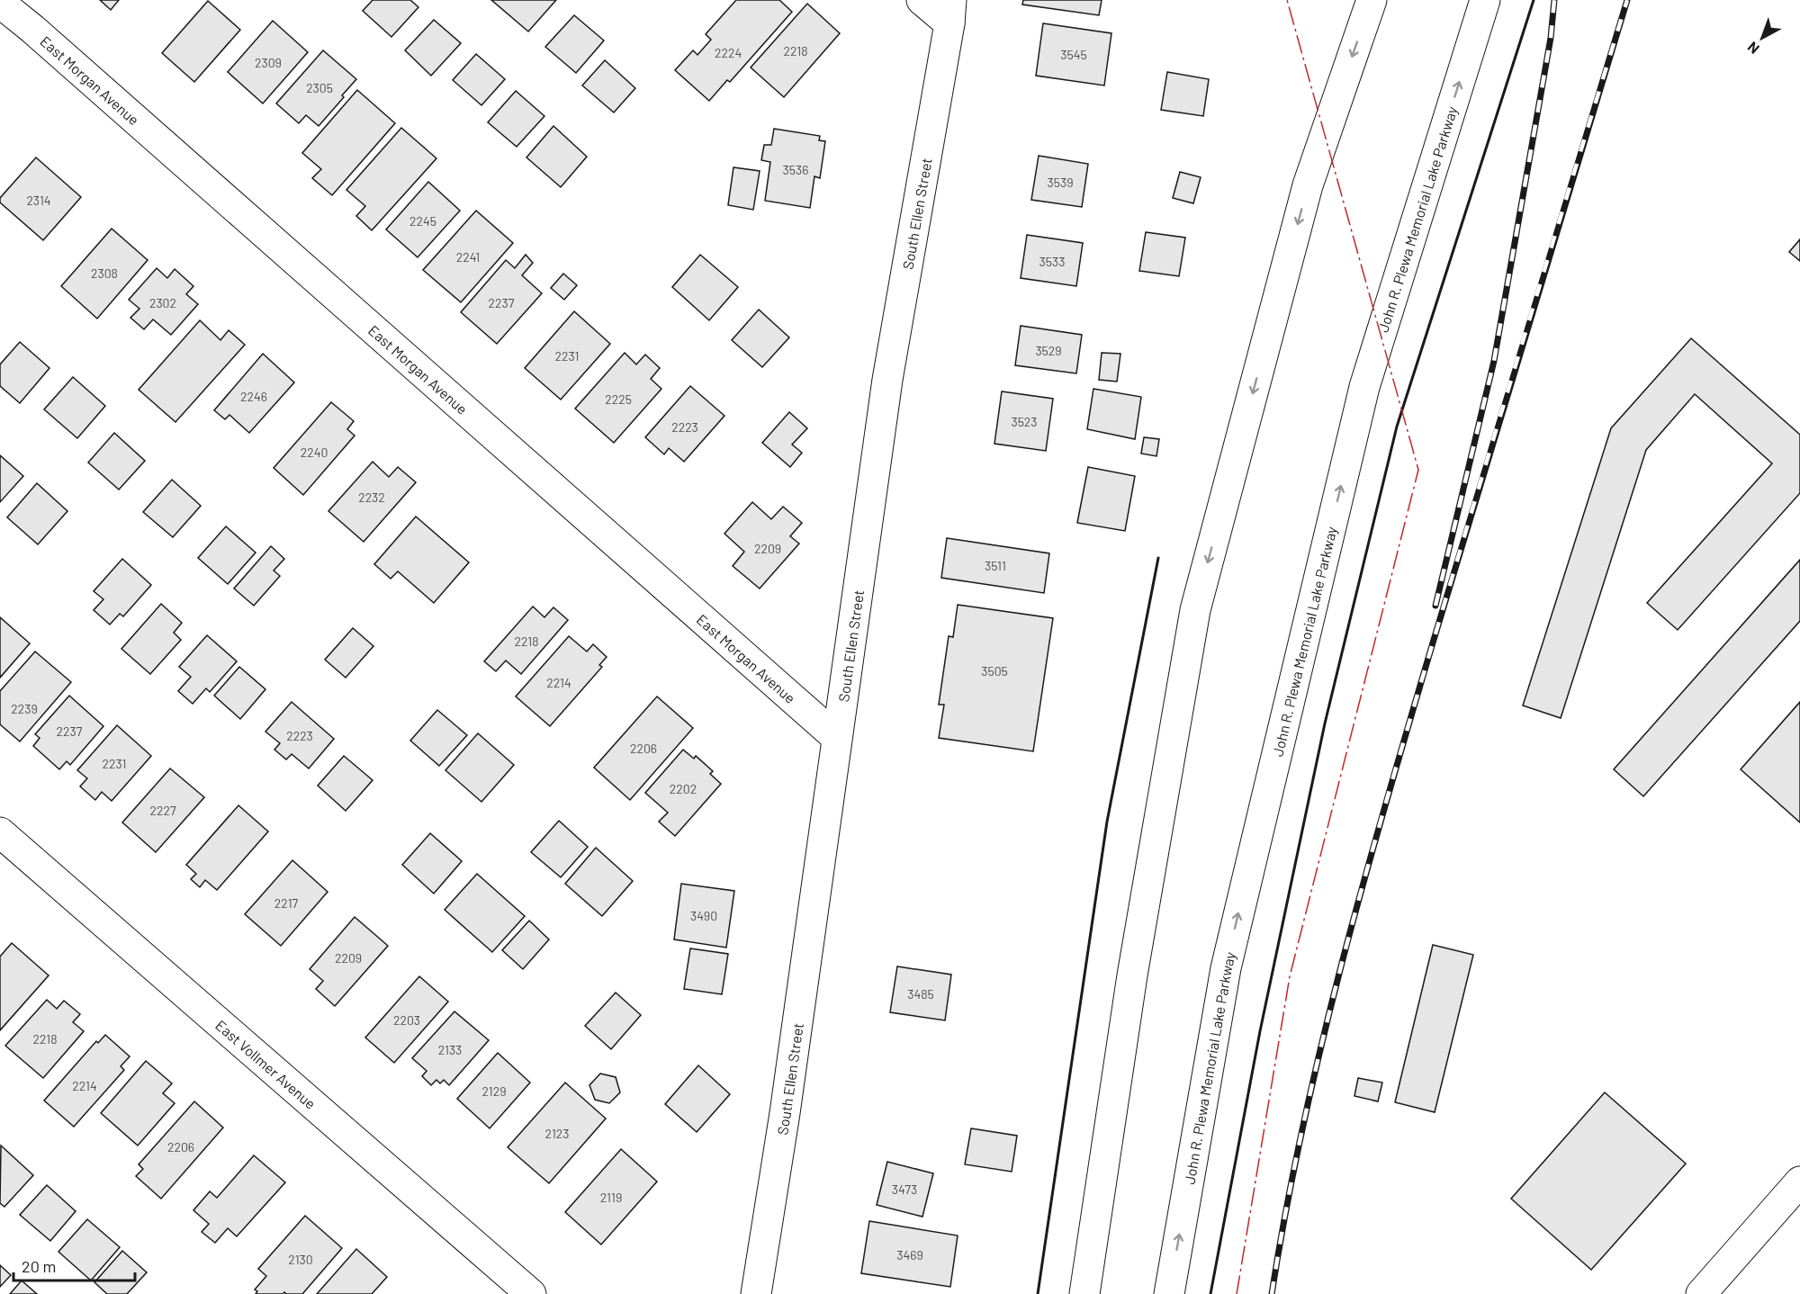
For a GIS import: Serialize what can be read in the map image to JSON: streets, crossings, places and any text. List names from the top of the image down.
{
  "streets": {
    "street": [
      "East Morgan Avenue",
      "South Ellen Street",
      "John R. Plewa Memorial Lake Parkway",
      "East Vollmer Avenue"
    ]
  },
  "crossings": [
    ["East Morgan Avenue", "South Ellen Street"]
  ],
  "house_numbers": [
    "2218",
    "2224",
    "3545",
    "2309",
    "2305",
    "3536",
    "3539",
    "2314",
    "2245",
    "2241",
    "3533",
    "2308",
    "2302",
    "2237",
    "3529",
    "2231",
    "2246",
    "2225",
    "3523",
    "2223",
    "2240",
    "2232",
    "2209",
    "3511",
    "2218",
    "3505",
    "2214",
    "2239",
    "2237",
    "2223",
    "2206",
    "2231",
    "2202",
    "2227",
    "2217",
    "3490",
    "2209",
    "3485",
    "2203",
    "2218",
    "2133",
    "2214",
    "2129",
    "2123",
    "2206",
    "3473",
    "2119",
    "3469",
    "2130"
  ],
  "scale_bar": "20 m",
  "north": "bottom left"
}
